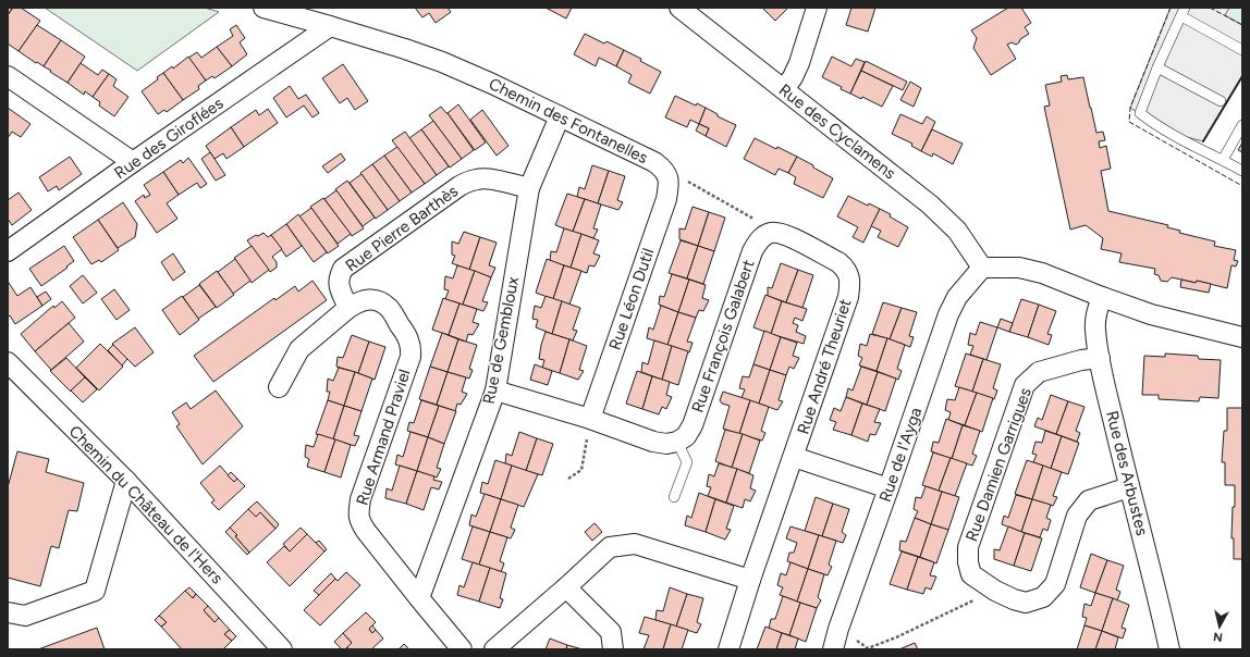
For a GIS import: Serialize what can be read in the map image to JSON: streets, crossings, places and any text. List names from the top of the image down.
{
  "streets": {
    "street": [
      "Chemin des Fontanelles",
      "Rue des Cyclamens",
      "Rue des Giroflées",
      "Rue Pierre Barthès",
      "Rue Léon Dutil",
      "Rue François Galabert",
      "Rue de Gembloux",
      "Rue André Theuriet",
      "Rue Armand Praviel",
      "Rue de l'Ayga",
      "Rue Damien Garrigues",
      "Rue des Arbustes",
      "Chemin du Château de l'Hers"
    ]
  },
  "crossings": [
    ["Chemin des Fontanelles", "Rue des Giroflées"],
    ["Chemin des Fontanelles", "Rue Léon Dutil"],
    ["Chemin des Fontanelles", "Rue de Gembloux"],
    ["Rue des Cyclamens", "Rue de l'Ayga"],
    ["Rue Pierre Barthès", "Rue de Gembloux"],
    ["Rue Pierre Barthès", "Rue Armand Praviel"],
    ["Rue François Galabert", "Rue André Theuriet"],
    ["Rue de Gembloux", "Rue Armand Praviel"],
    ["Rue Damien Garrigues", "Rue des Arbustes"]
  ],
  "north": "bottom"
}
